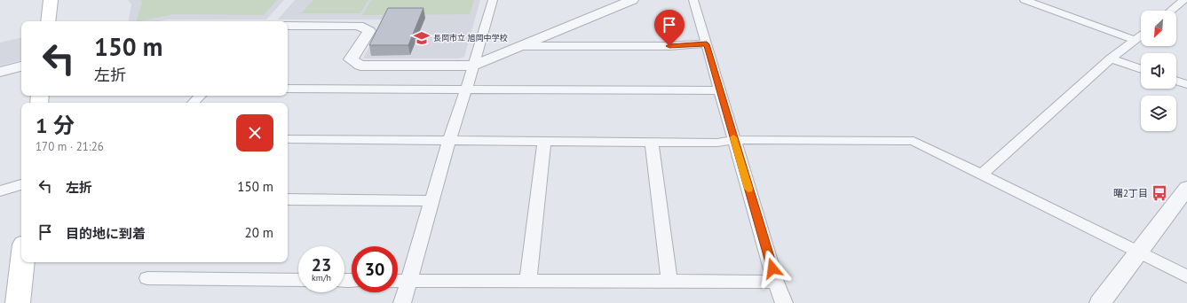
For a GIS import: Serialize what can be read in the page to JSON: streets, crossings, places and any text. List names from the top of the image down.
{
  "places": {
    "school or university": ["長岡市立 旭岡中学校"],
    "bus stop": ["曙2丁目"]
  },
  "north": "bottom left",
  "page": {
    "turn": ["150 m", "左折"],
    "heading": ["1 分", "170 m · 21:26"],
    "list": [
      {
        "name": "左折",
        "value": "150 m"
      },
      {
        "name": "目的地に到着",
        "value": "20 m"
      }
    ],
    "speed": "23 km/h",
    "limit": "30"
  }
}
